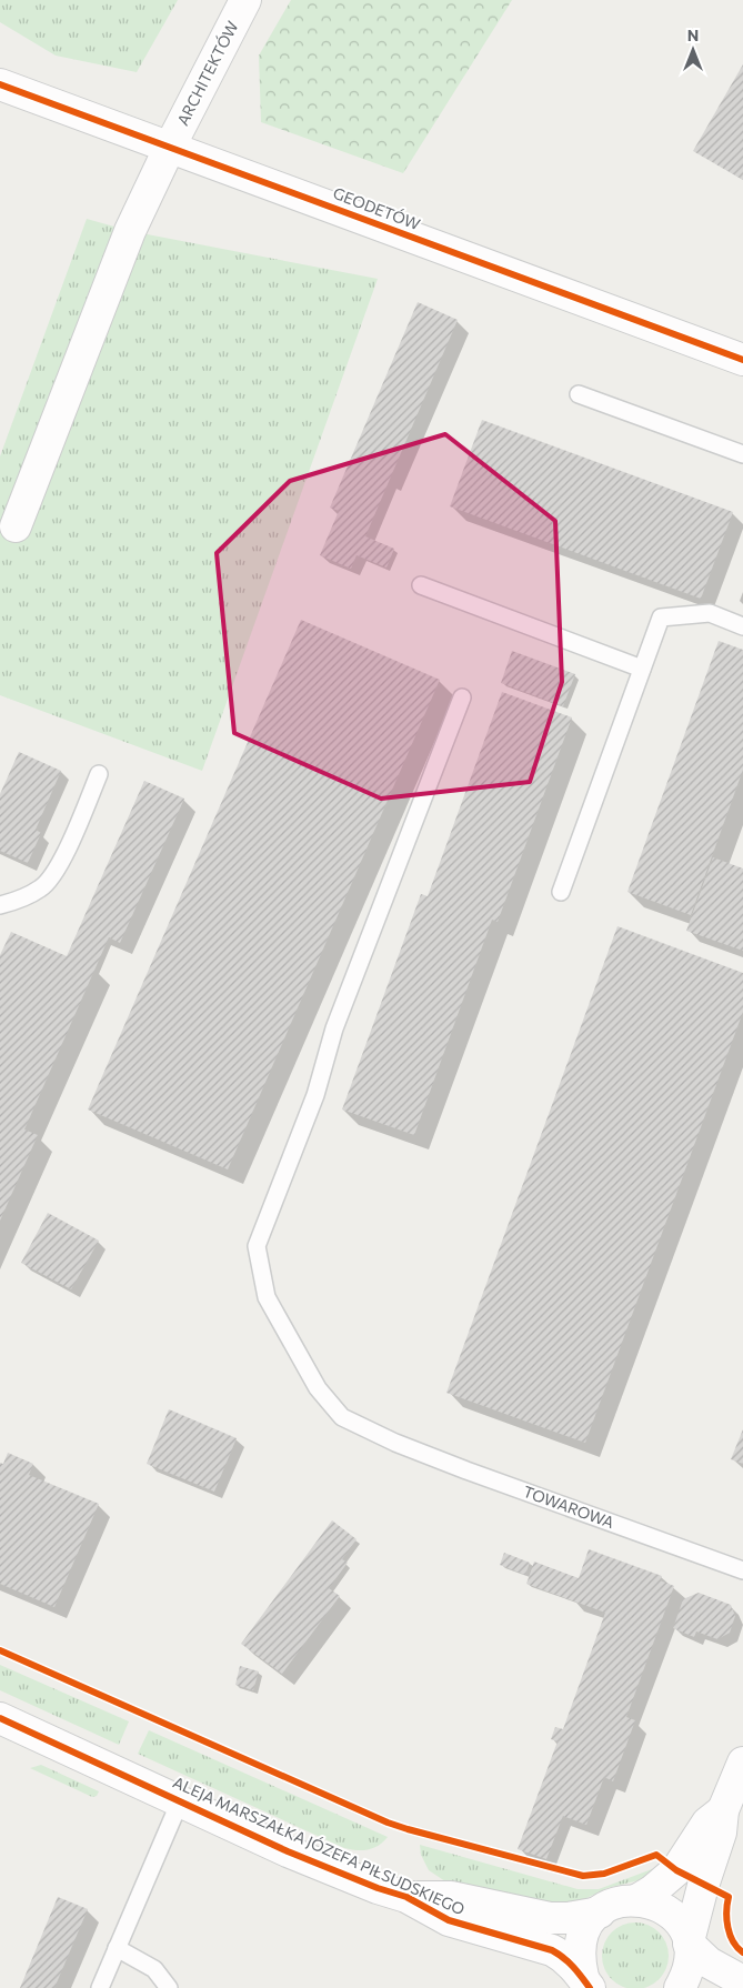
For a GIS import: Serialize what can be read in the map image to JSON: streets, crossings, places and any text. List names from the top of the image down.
{
  "streets": {
    "street": ["ARCHITEKTÓW", "GEODETÓW", "ALEJA MARSZAŁKA JÓZEFA PIŁSUDSKIEGO"],
    "lane": ["TOWAROWA"]
  },
  "crossings": [
    ["ARCHITEKTÓW", "GEODETÓW"]
  ],
  "north": "top"
}
